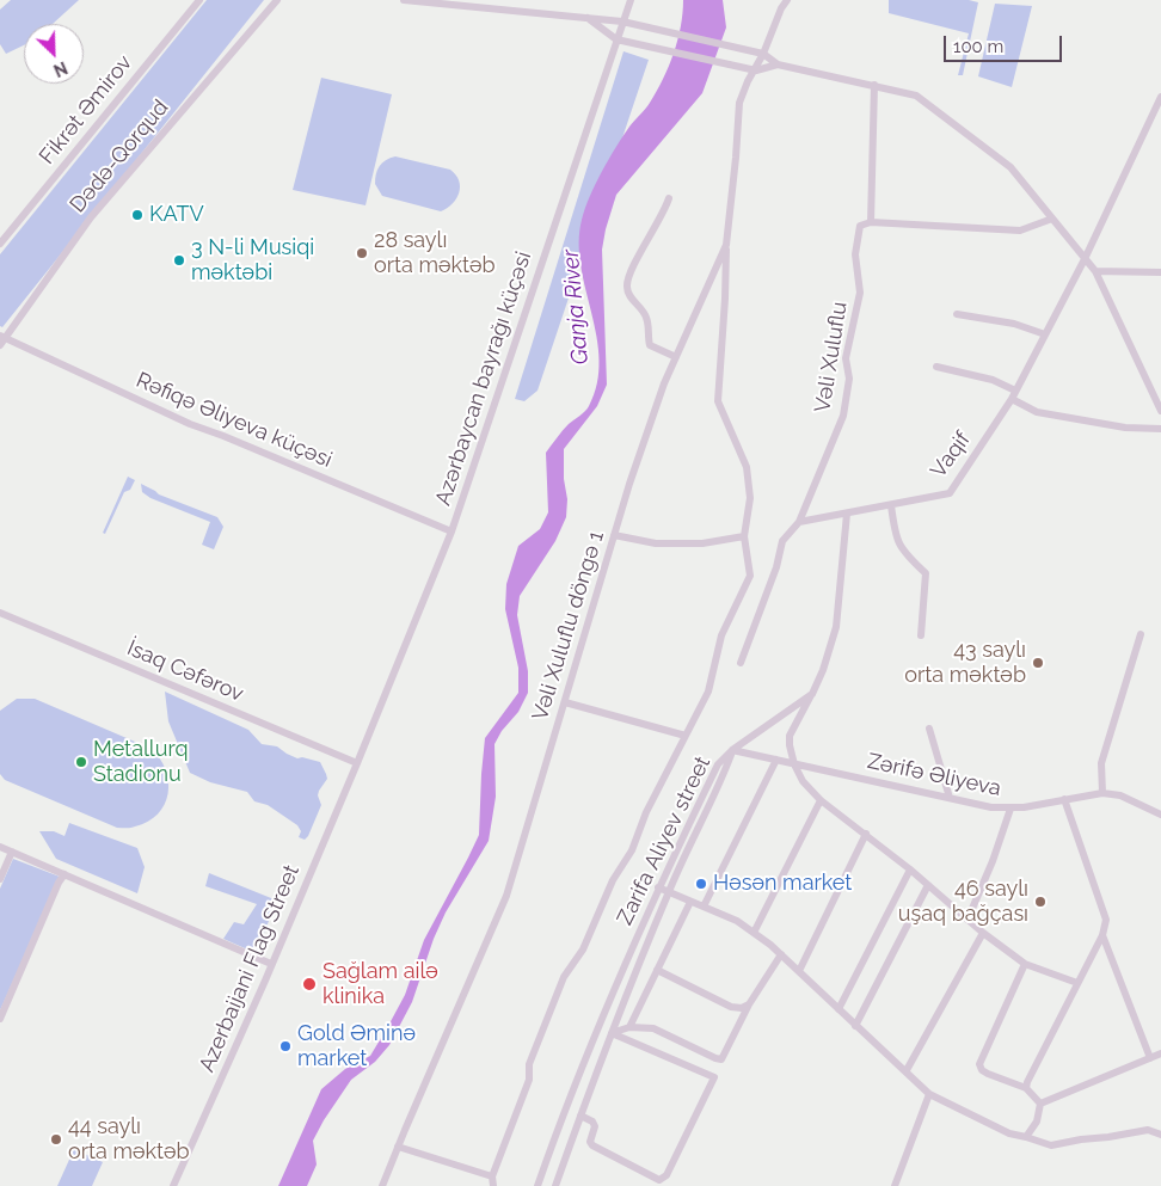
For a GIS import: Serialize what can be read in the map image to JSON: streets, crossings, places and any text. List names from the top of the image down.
{
  "streets": {
    "street": [
      "Fikrət Əmirov",
      "Dədə-Qorqud",
      "Vəli Xuluflu",
      "Azərbaycan bayrağı küçəsi",
      "Rəfiqə Əliyeva küçəsi",
      "Vaqif",
      "Vəli Xuluflu döngə 1",
      "İsaq Cəfərov",
      "Zərifə Əliyeva",
      "Zarifa Aliyev street",
      "Azerbaijani Flag Street"
    ]
  },
  "crossings": [
    ["Dədə-Qorqud", "Rəfiqə Əliyeva küçəsi"],
    ["Azərbaycan bayrağı küçəsi", "Rəfiqə Əliyeva küçəsi"],
    ["Azərbaycan bayrağı küçəsi", "İsaq Cəfərov"],
    ["Azərbaycan bayrağı küçəsi", "Azerbaijani Flag Street"],
    ["İsaq Cəfərov", "Azerbaijani Flag Street"],
    ["Zərifə Əliyeva", "Zarifa Aliyev street"]
  ],
  "water": ["Ganja River"],
  "places": [
    "KATV",
    "28 saylı orta məktəb",
    "3 N-li Musiqi məktəbi",
    "43 saylı orta məktəb",
    "Metallurq Stadionu",
    "Həsən market",
    "46 saylı uşaq bağçası",
    "Sağlam ailə klinika",
    "Gold Əminə market",
    "44 saylı orta məktəb"
  ],
  "scale_bar": "100 m",
  "north": "bottom right"
}
